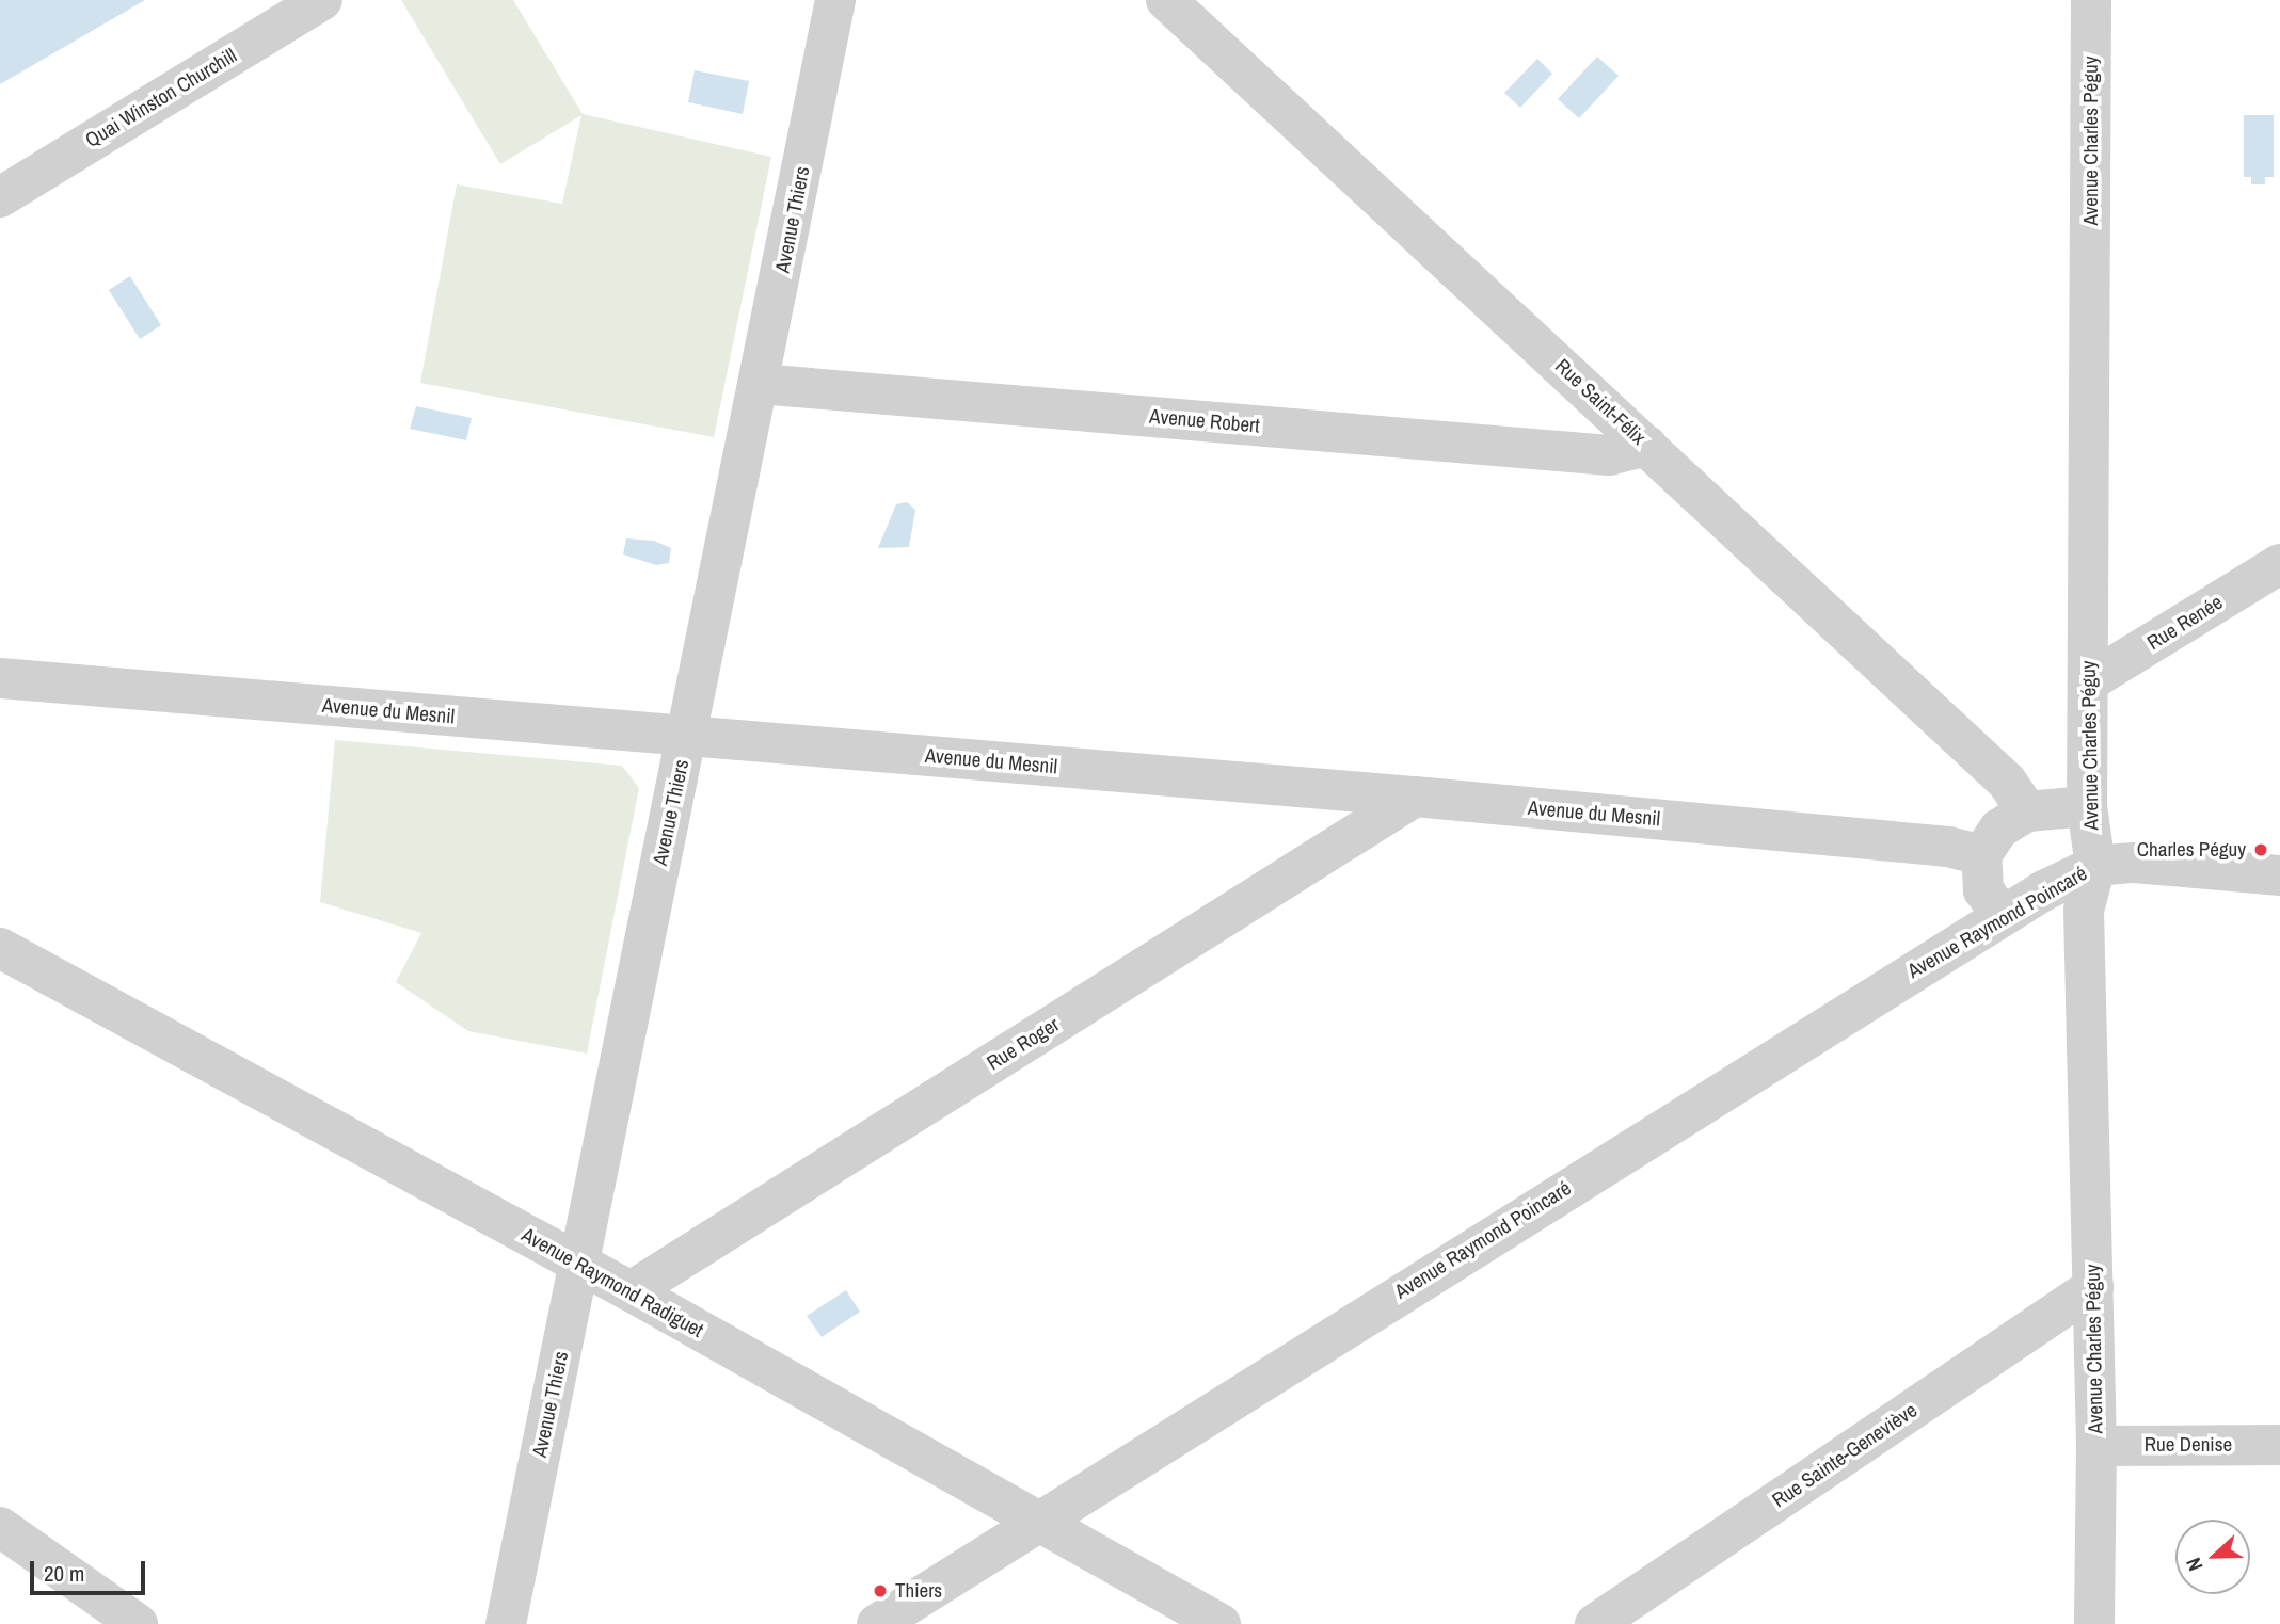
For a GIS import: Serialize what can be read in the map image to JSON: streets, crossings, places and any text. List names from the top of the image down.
{
  "streets": {
    "street": [
      "Quai Winston Churchill",
      "Avenue Charles Péguy",
      "Avenue Thiers",
      "Rue Saint-Félix",
      "Avenue Robert",
      "Rue Renée",
      "Avenue du Mesnil",
      "Avenue Raymond Poincaré",
      "Rue Roger",
      "Avenue Raymond Radiguet",
      "Rue Denise",
      "Rue Sainte-Geneviève"
    ]
  },
  "crossings": [
    ["Avenue Charles Péguy", "Rue Renée"],
    ["Avenue Charles Péguy", "Avenue Raymond Poincaré"],
    ["Avenue Charles Péguy", "Rue Denise"],
    ["Avenue Charles Péguy", "Rue Sainte-Geneviève"],
    ["Avenue Thiers", "Avenue Robert"],
    ["Avenue Thiers", "Avenue du Mesnil"],
    ["Avenue Thiers", "Avenue Raymond Radiguet"],
    ["Rue Saint-Félix", "Avenue Robert"],
    ["Avenue du Mesnil", "Rue Roger"],
    ["Avenue Raymond Poincaré", "Avenue Raymond Radiguet"],
    ["Rue Roger", "Avenue Raymond Radiguet"]
  ],
  "places": ["Charles Péguy", "Thiers"],
  "scale_bar": "20 m",
  "north": "left"
}
